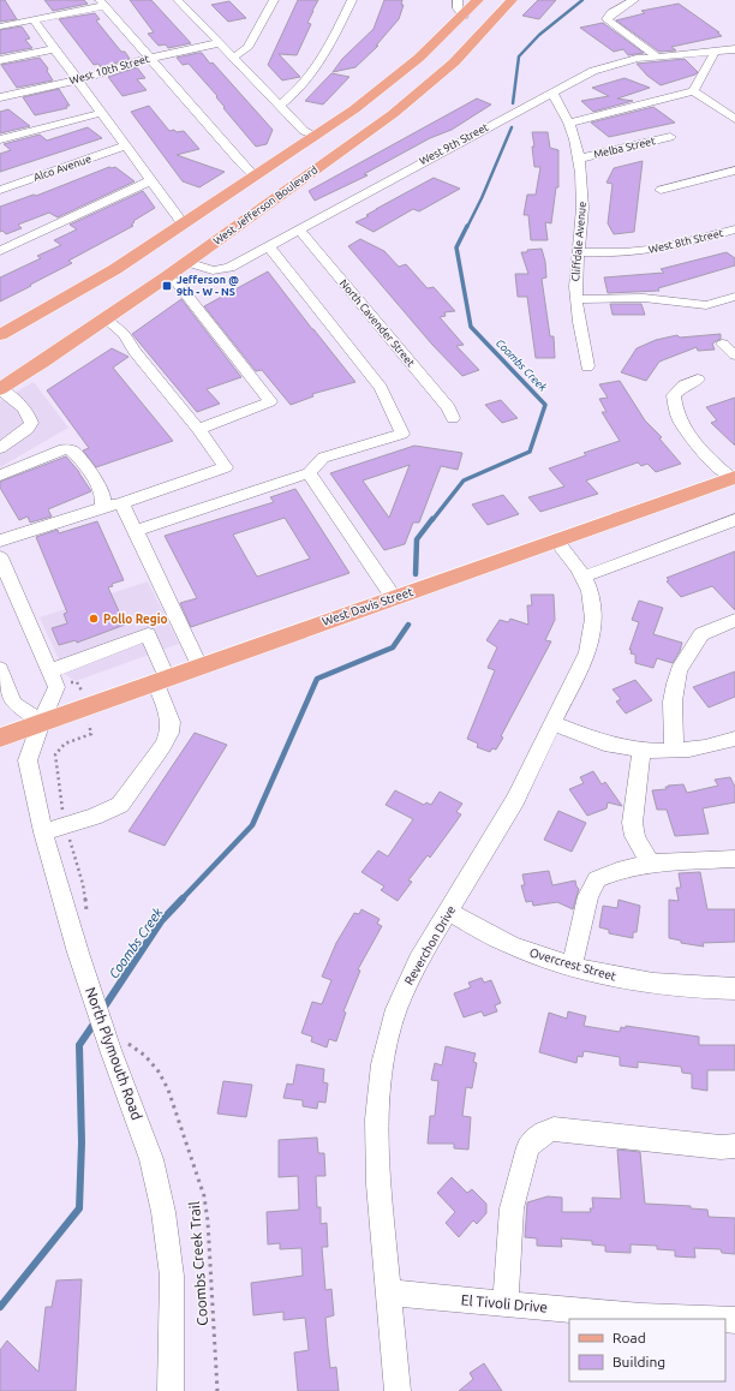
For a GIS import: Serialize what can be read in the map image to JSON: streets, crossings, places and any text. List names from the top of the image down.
{
  "streets": {
    "main road": ["West Jefferson Boulevard", "West Davis Street"],
    "street": [
      "West 10th Street",
      "West 9th Street",
      "Melba Street",
      "Alco Avenue",
      "Cliffdale Avenue",
      "West 8th Street",
      "North Cavender Street",
      "Reverchon Drive",
      "Overcrest Street",
      "North Plymouth Road",
      "El Tivoli Drive"
    ],
    "path": ["Coombs Creek Trail"]
  },
  "crossings": [
    ["West 9th Street", "West Jefferson Boulevard"],
    ["West 9th Street", "Cliffdale Avenue"],
    ["West 9th Street", "North Cavender Street"],
    ["Melba Street", "Cliffdale Avenue"],
    ["Cliffdale Avenue", "West 8th Street"],
    ["West Davis Street", "Reverchon Drive"],
    ["West Davis Street", "North Plymouth Road"],
    ["Reverchon Drive", "Overcrest Street"],
    ["Reverchon Drive", "El Tivoli Drive"],
    ["North Plymouth Road", "Coombs Creek Trail"]
  ],
  "water": ["Coombs Creek"],
  "places": {
    "transit": ["Jefferson @ 9th - W - NS"],
    "other": ["Pollo Regio"]
  },
  "legend": ["Road", "Building"]
}
